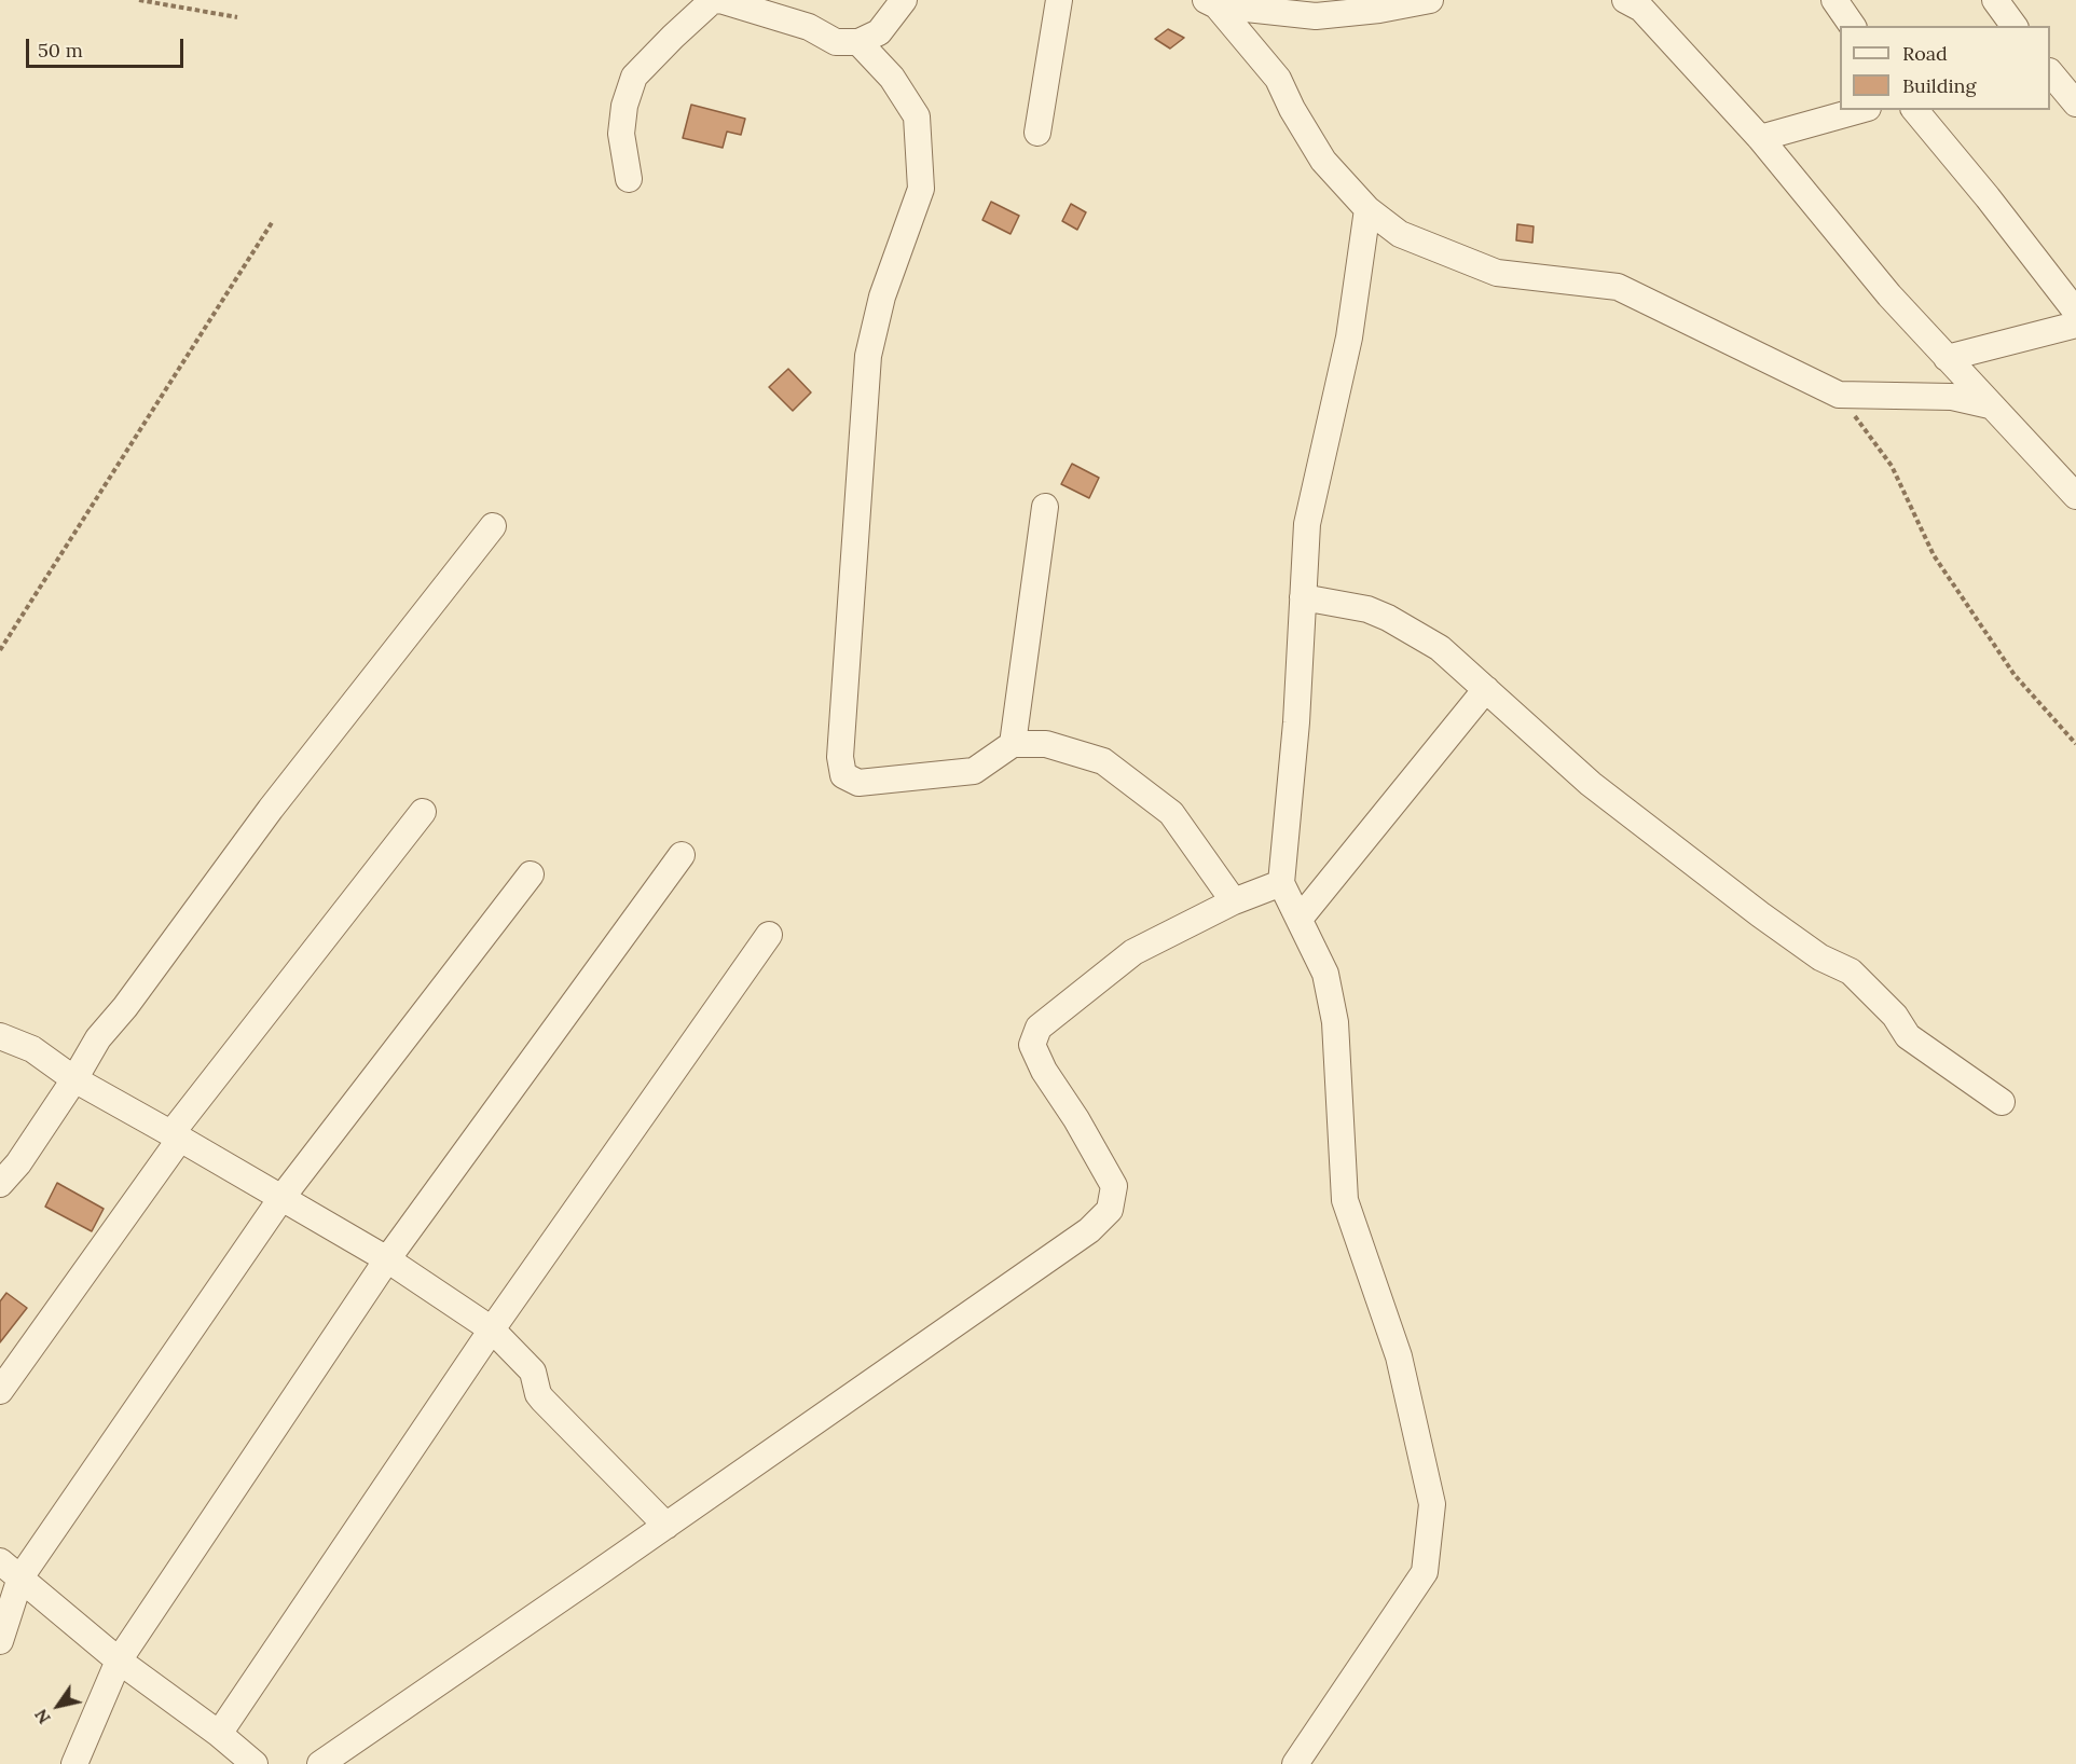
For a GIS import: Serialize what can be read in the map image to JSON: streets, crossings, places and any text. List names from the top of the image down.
{
  "legend": ["Road", "Building"],
  "scale_bar": "50 m",
  "north": "bottom left"
}
